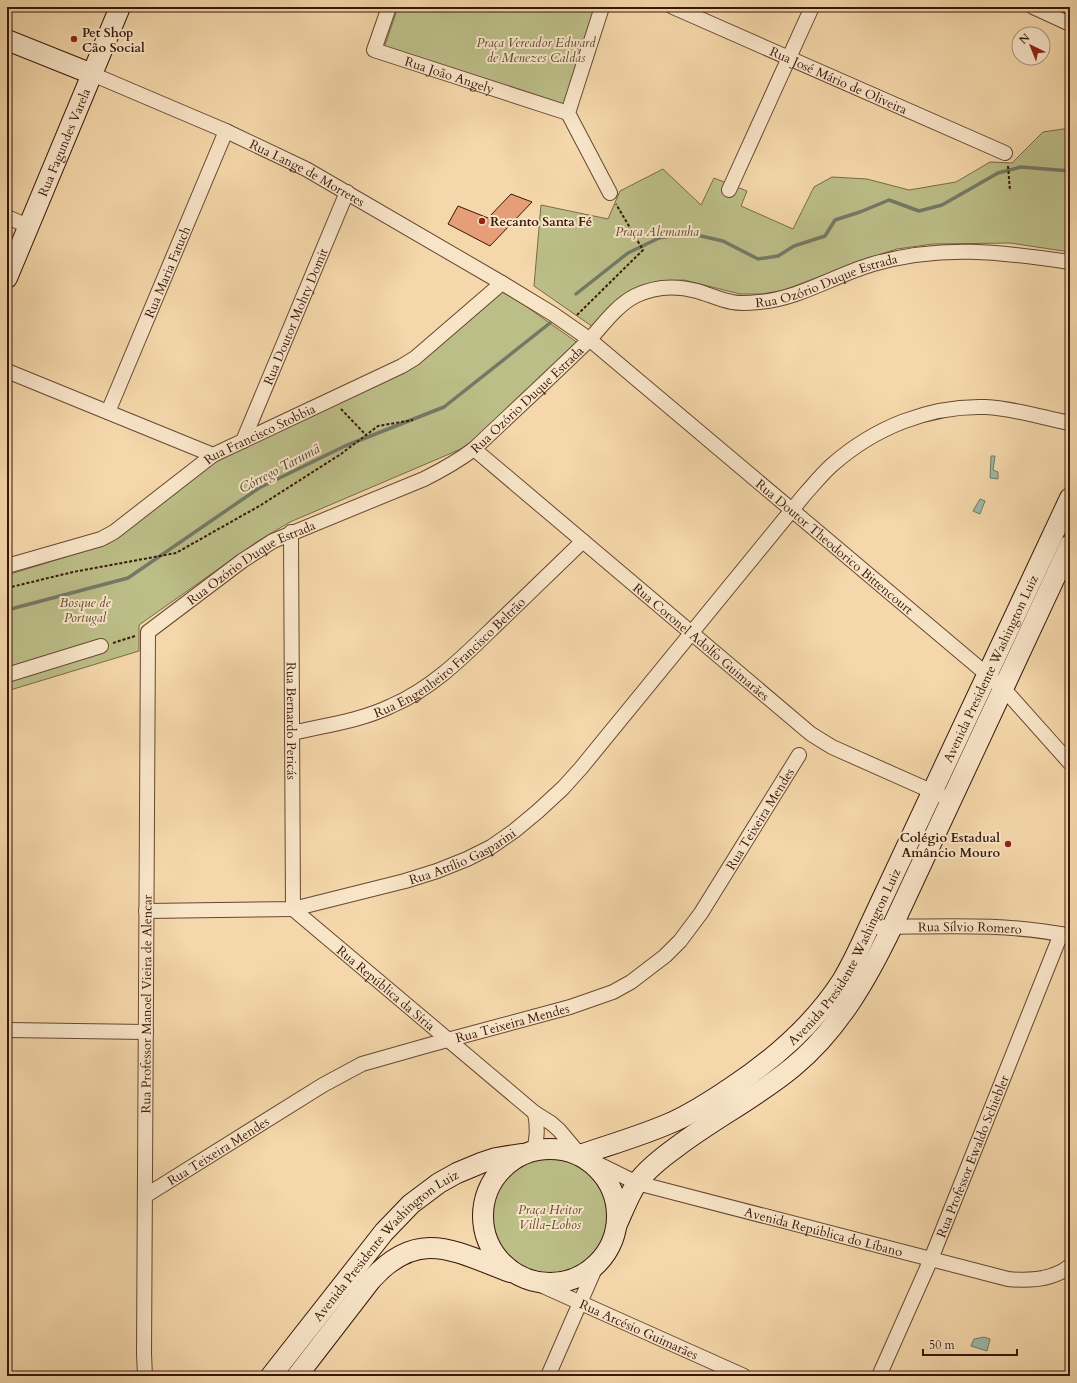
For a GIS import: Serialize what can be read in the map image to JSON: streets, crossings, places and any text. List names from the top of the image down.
{
  "streets": {
    "street": [
      "Rua João Angely",
      "Rua José Mário de Oliveira",
      "Rua Fagundes Varela",
      "Rua Lange de Morretes",
      "Rua Maria Fatuch",
      "Rua Ozório Duque Estrada",
      "Rua Doutor Mohty Domit",
      "Rua Francisco Stobbia",
      "Rua Doutor Theodorico Bittencourt",
      "Rua Coronel Adolfo Guimarães",
      "Rua Engenheiro Francisco Beltrão",
      "Avenida Presidente Washington Luiz",
      "Rua Bernardo Pericás",
      "Rua Teixeira Mendes",
      "Rua Attílio Gasparini",
      "Rua Sílvio Romero",
      "Rua República da Síria",
      "Rua Professor Manoel Vieira de Alencar",
      "Rua Professor Ewaldo Schiebler",
      "Avenida República do Líbano",
      "Rua Arcésio Guimarães"
    ]
  },
  "crossings": [
    ["Rua Fagundes Varela", "Rua Lange de Morretes"],
    ["Rua Lange de Morretes", "Rua Maria Fatuch"],
    ["Rua Lange de Morretes", "Rua Ozório Duque Estrada"],
    ["Rua Lange de Morretes", "Rua Doutor Mohty Domit"],
    ["Rua Lange de Morretes", "Rua Francisco Stobbia"],
    ["Rua Lange de Morretes", "Rua Doutor Theodorico Bittencourt"],
    ["Rua Ozório Duque Estrada", "Rua Doutor Theodorico Bittencourt"],
    ["Rua Ozório Duque Estrada", "Rua Coronel Adolfo Guimarães"],
    ["Rua Ozório Duque Estrada", "Rua Bernardo Pericás"],
    ["Rua Ozório Duque Estrada", "Rua Professor Manoel Vieira de Alencar"],
    ["Rua Doutor Mohty Domit", "Rua Francisco Stobbia"],
    ["Rua Doutor Theodorico Bittencourt", "Avenida Presidente Washington Luiz"],
    ["Rua Doutor Theodorico Bittencourt", "Rua Attílio Gasparini"],
    ["Rua Coronel Adolfo Guimarães", "Rua Engenheiro Francisco Beltrão"],
    ["Rua Coronel Adolfo Guimarães", "Avenida Presidente Washington Luiz"],
    ["Rua Coronel Adolfo Guimarães", "Rua Attílio Gasparini"],
    ["Rua Engenheiro Francisco Beltrão", "Rua Bernardo Pericás"],
    ["Avenida Presidente Washington Luiz", "Rua Sílvio Romero"],
    ["Avenida Presidente Washington Luiz", "Rua República da Síria"],
    ["Avenida Presidente Washington Luiz", "Avenida República do Líbano"],
    ["Avenida Presidente Washington Luiz", "Rua Arcésio Guimarães"],
    ["Rua Bernardo Pericás", "Rua Attílio Gasparini"],
    ["Rua Bernardo Pericás", "Rua República da Síria"],
    ["Rua Teixeira Mendes", "Rua República da Síria"],
    ["Rua Teixeira Mendes", "Rua Professor Manoel Vieira de Alencar"],
    ["Rua Attílio Gasparini", "Rua República da Síria"],
    ["Rua Attílio Gasparini", "Rua Professor Manoel Vieira de Alencar"],
    ["Rua Sílvio Romero", "Rua Professor Ewaldo Schiebler"],
    ["Rua República da Síria", "Avenida República do Líbano"],
    ["Rua República da Síria", "Rua Arcésio Guimarães"],
    ["Rua Professor Ewaldo Schiebler", "Avenida República do Líbano"],
    ["Avenida República do Líbano", "Rua Arcésio Guimarães"]
  ],
  "water": ["Córrego Tarumã"],
  "parks": [
    "Praça Vereador Edward de Menezes Caldas",
    "Praça Alemanha",
    "Bosque de Portugal",
    "Praça Heitor Villa-Lobos"
  ],
  "places": ["Pet Shop Cão Social", "Recanto Santa Fé", "Colégio Estadual Amâncio Mouro"],
  "scale_bar": "50 m",
  "north": "top left"
}
